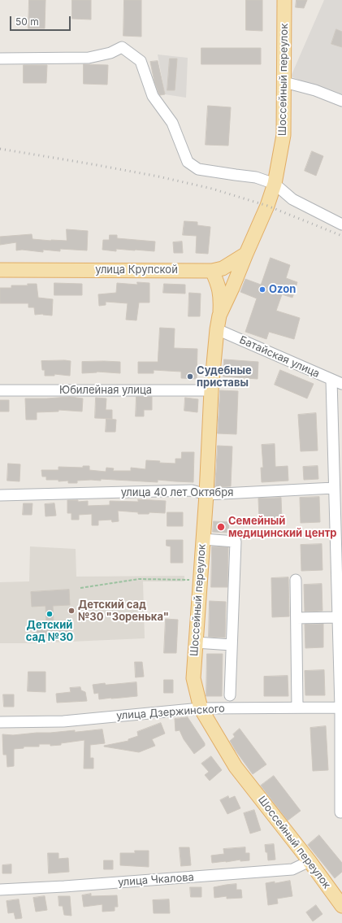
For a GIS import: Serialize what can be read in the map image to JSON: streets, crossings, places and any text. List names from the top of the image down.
{
  "streets": {
    "main road": ["Шоссейный переулок", "улица Крупской"],
    "street": [
      "Батайская улица",
      "Юбилейная улица",
      "улица 40 лет Октября",
      "улица Дзержинского",
      "улица Чкалова"
    ]
  },
  "crossings": [
    ["Шоссейный переулок", "улица Крупской"],
    ["Шоссейный переулок", "Батайская улица"],
    ["Шоссейный переулок", "Юбилейная улица"],
    ["Шоссейный переулок", "улица 40 лет Октября"],
    ["Шоссейный переулок", "улица Дзержинского"],
    ["Шоссейный переулок", "улица Чкалова"]
  ],
  "places": [
    "Ozon",
    "Судебные приставы",
    "Семейный медицинский центр",
    "Детский сад №30 \"Зоренька\"",
    "Детский сад №30"
  ],
  "scale_bar": "50 m"
}
